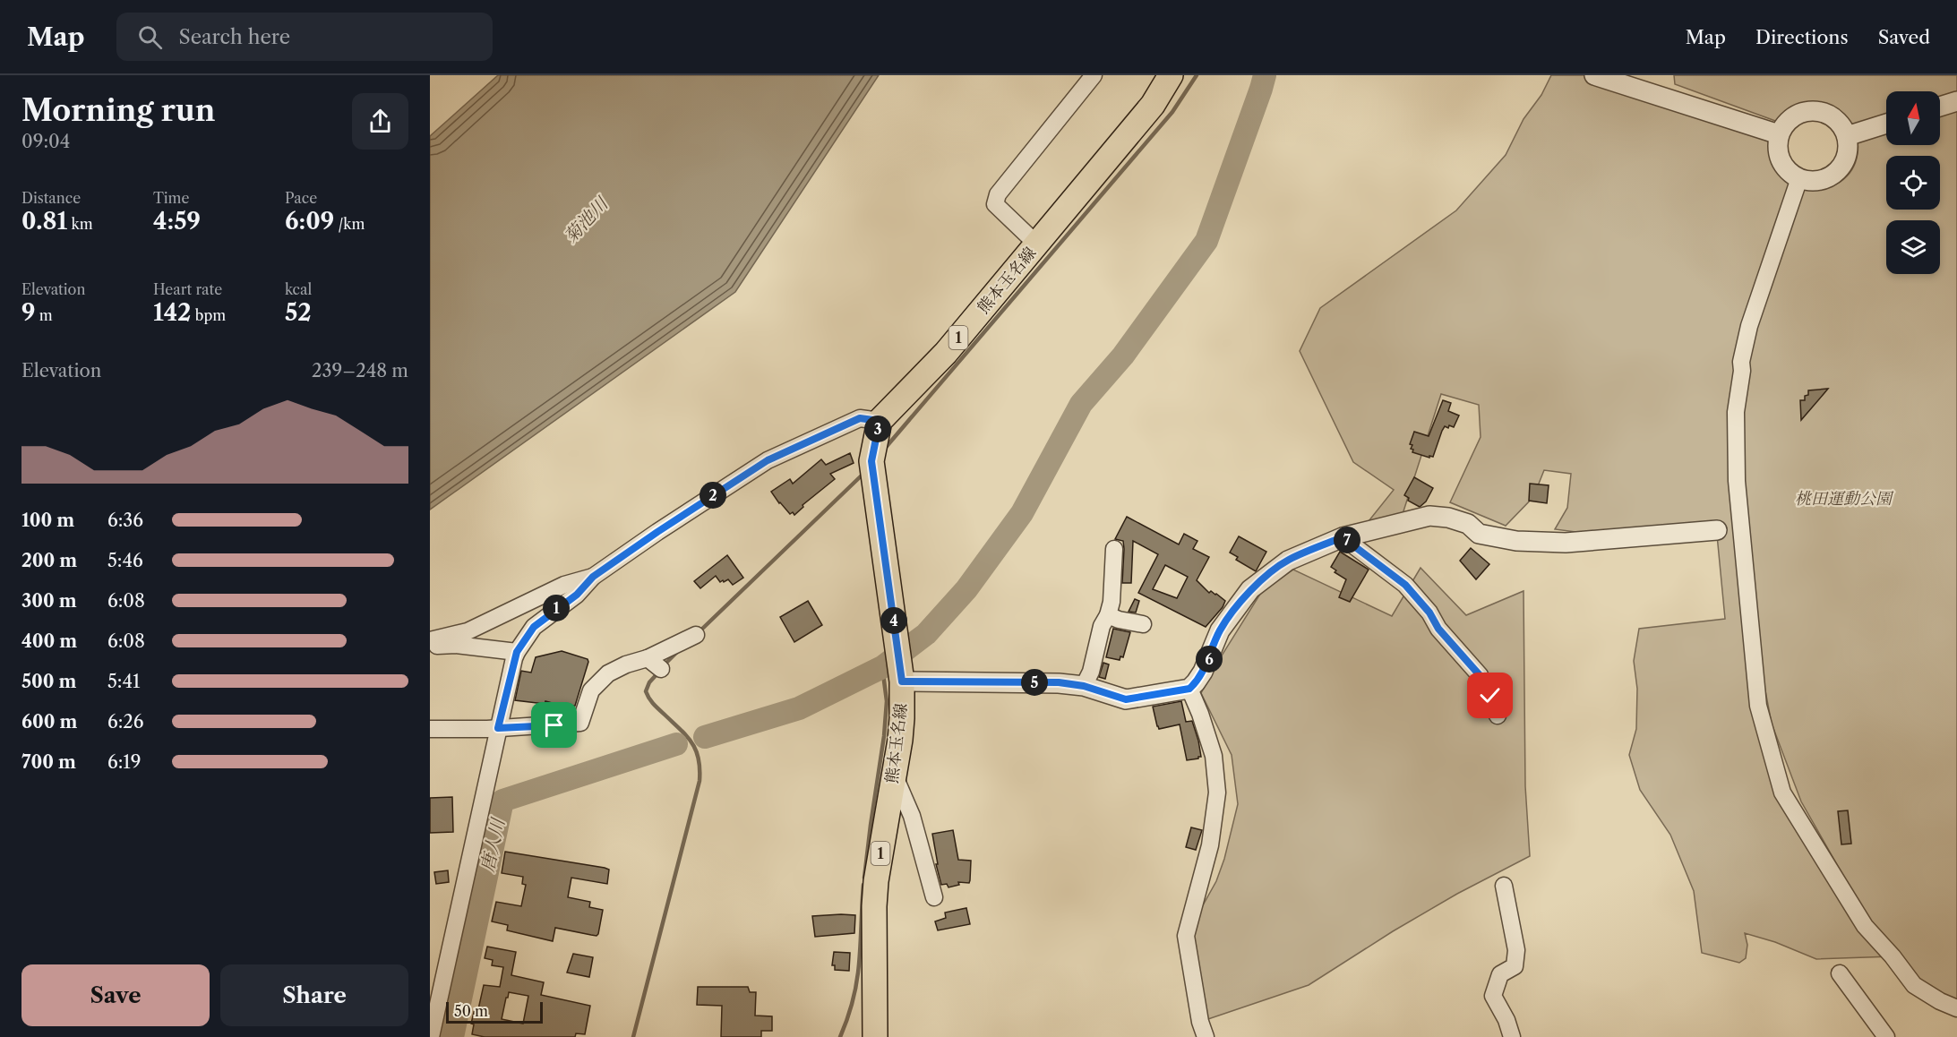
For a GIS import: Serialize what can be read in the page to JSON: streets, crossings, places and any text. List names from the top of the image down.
{
  "streets": {
    "main road": ["熊本玉名線", "1"]
  },
  "water": ["菊池川", "唐人川"],
  "parks": ["桃田運動公園"],
  "scale_bar": "50 m",
  "north": "top",
  "page": {
    "header": "Map",
    "search": "Search here",
    "nav": ["Map", "Directions", "Saved"],
    "heading": ["Morning run", "09:04"],
    "stats": [
      ["Distance", "0.81 km"],
      ["Time", "4:59"],
      ["Pace", "6:09 /km"],
      ["Elevation", "9 m"],
      ["Heart rate", "142 bpm"],
      ["kcal", "52"]
    ],
    "chart": ["Elevation", "239–248 m"],
    "pins": [
      "3",
      "2",
      "7",
      "1",
      "4",
      "6",
      "5"
    ],
    "list": [
      {
        "name": "100 m",
        "note": "6:36"
      },
      {
        "name": "200 m",
        "note": "5:46"
      },
      {
        "name": "300 m",
        "note": "6:08"
      },
      {
        "name": "400 m",
        "note": "6:08"
      },
      {
        "name": "500 m",
        "note": "5:41"
      },
      {
        "name": "600 m",
        "note": "6:26"
      },
      {
        "name": "700 m",
        "note": "6:19"
      }
    ],
    "buttons": ["Save", "Share"],
    "scale": "50 m"
  }
}
